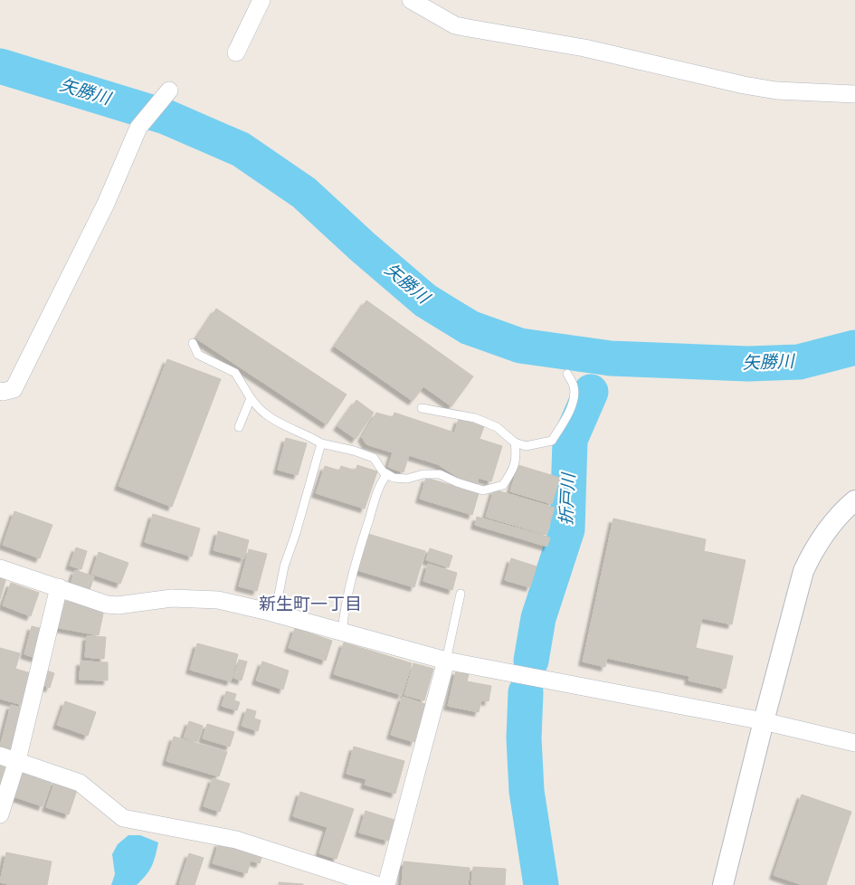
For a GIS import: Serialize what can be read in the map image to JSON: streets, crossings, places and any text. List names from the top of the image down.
{
  "districts": ["新生町一丁目"],
  "water": ["矢勝川", "折戸川"]
}
